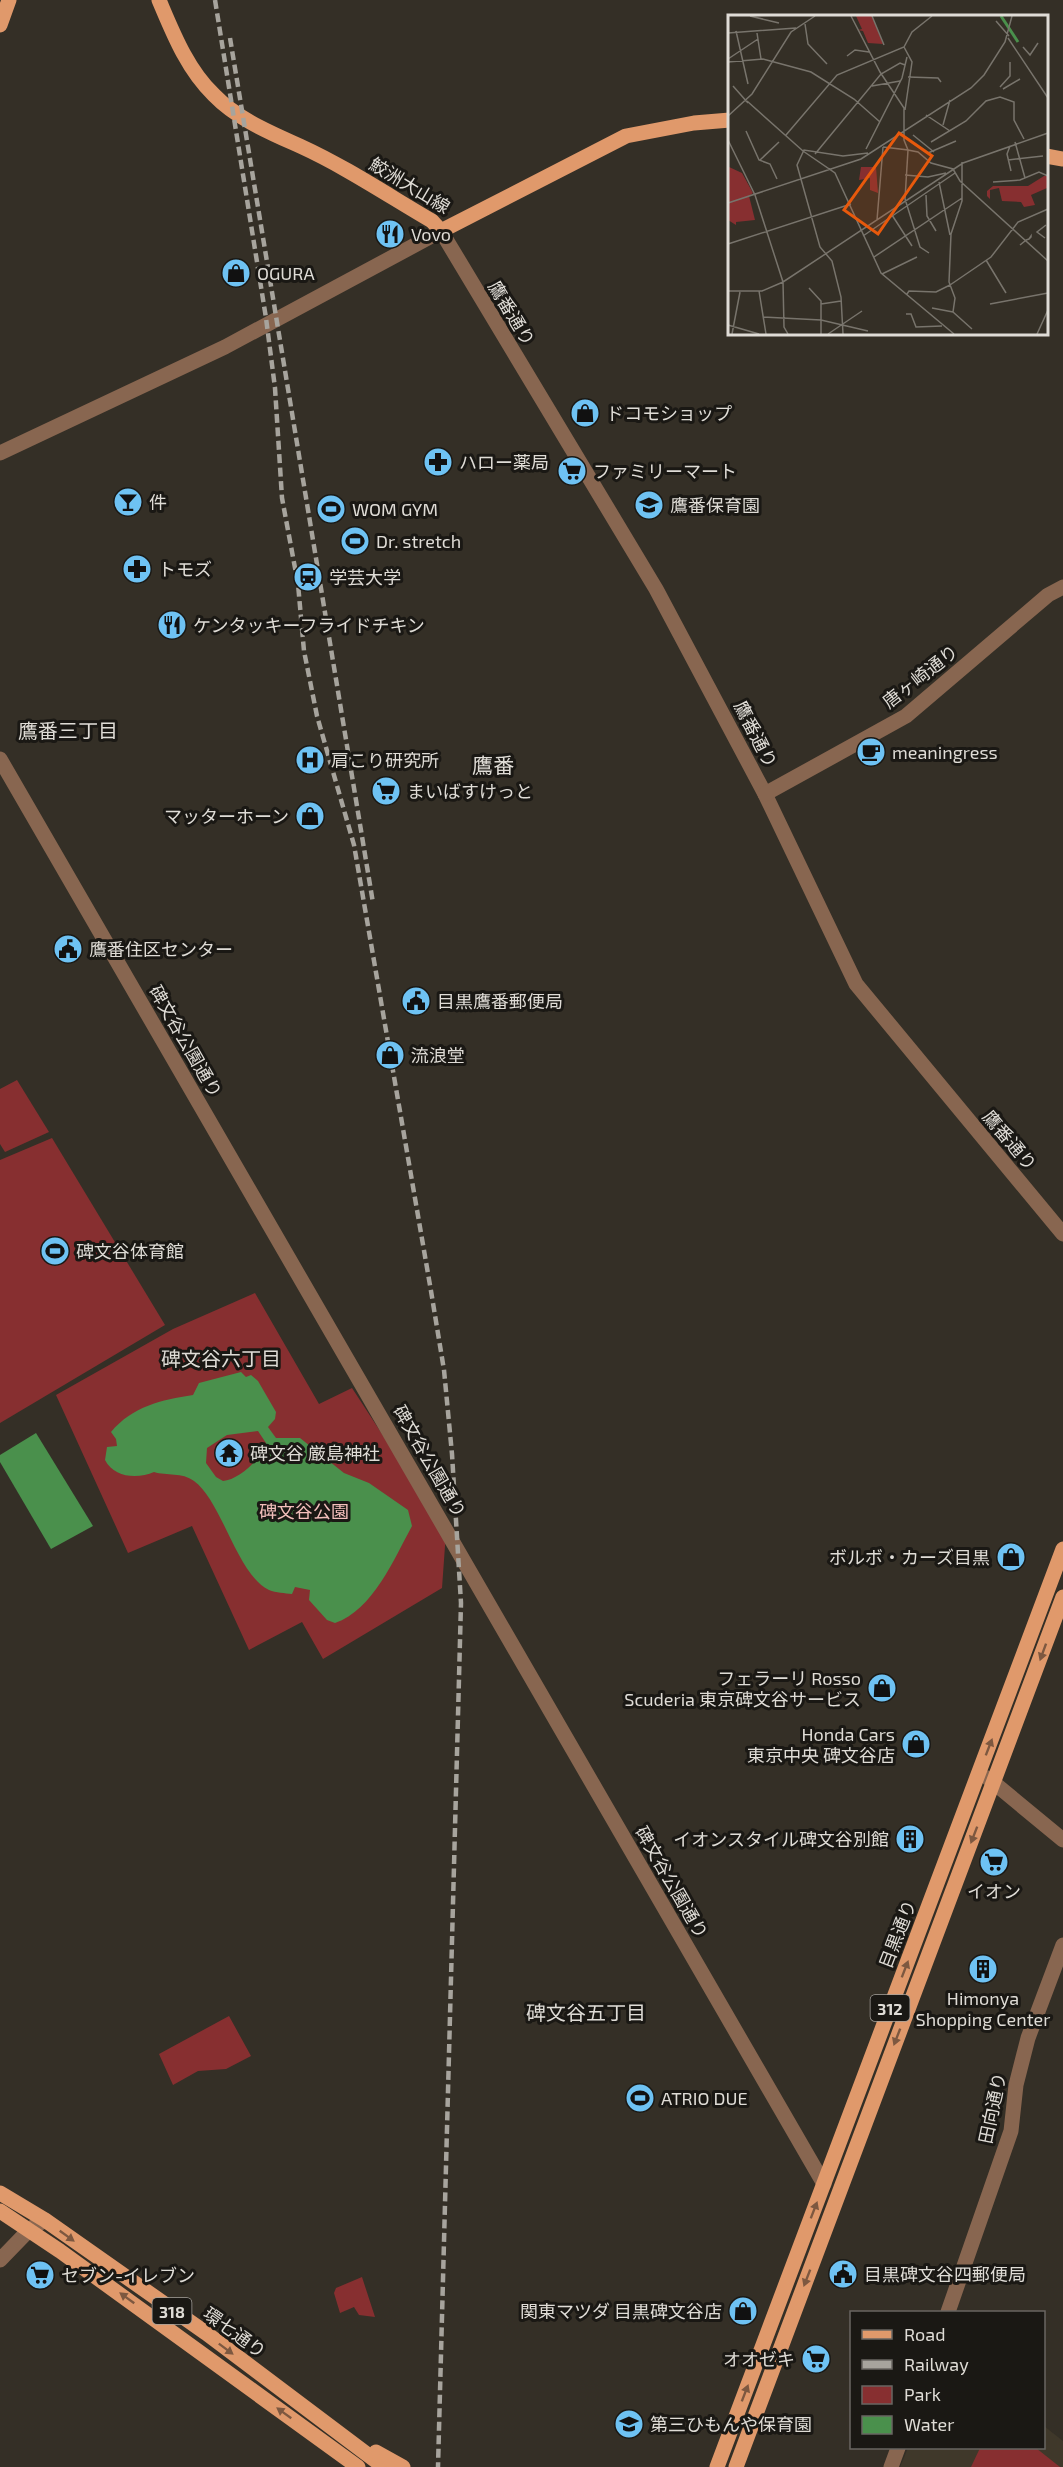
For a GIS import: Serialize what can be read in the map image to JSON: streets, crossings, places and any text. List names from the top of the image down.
{
  "streets": {
    "main road": [
      "鮫洲大山線",
      "目黒通り",
      "312",
      "318",
      "環七通り"
    ],
    "street": [
      "鷹番通り",
      "唐ヶ崎通り",
      "碑文谷公園通り",
      "田向通り"
    ]
  },
  "crossings": [
    ["鮫洲大山線", "鷹番通り"],
    ["鷹番通り", "唐ヶ崎通り"],
    ["碑文谷公園通り", "目黒通り"]
  ],
  "districts": [
    "鷹番三丁目",
    "鷹番",
    "碑文谷六丁目",
    "碑文谷五丁目"
  ],
  "parks": ["碑文谷公園"],
  "places": {
    "restaurant": ["Vovo", "ケンタッキーフライドチキン"],
    "shop": [
      "OGURA",
      "ドコモショップ",
      "マッターホーン",
      "流浪堂",
      "ボルボ・カーズ目黒",
      "フェラーリ Rosso Scuderia 東京碑文谷サービス",
      "Honda Cars 東京中央 碑文谷店",
      "関東マツダ 目黒碑文谷店"
    ],
    "pharmacy": ["ハロー薬局", "トモズ"],
    "supermarket": [
      "ファミリーマート",
      "まいばすけっと",
      "イオン",
      "セブン-イレブン",
      "オオゼキ"
    ],
    "bar": ["件"],
    "school or university": ["鷹番保育園", "第三ひもんや保育園"],
    "sports": [
      "WOM GYM",
      "Dr. stretch",
      "碑文谷体育館",
      "ATRIO DUE"
    ],
    "station": ["学芸大学"],
    "cafe": ["meaningress"],
    "hospital": ["肩こり研究所"],
    "public building": ["鷹番住区センター", "目黒鷹番郵便局", "目黒碑文谷四郵便局"],
    "temple": ["碑文谷 厳島神社"],
    "building": ["イオンスタイル碑文谷別館", "Himonya Shopping Center"]
  },
  "legend": [
    "Road",
    "Railway",
    "Park",
    "Water"
  ]
}
